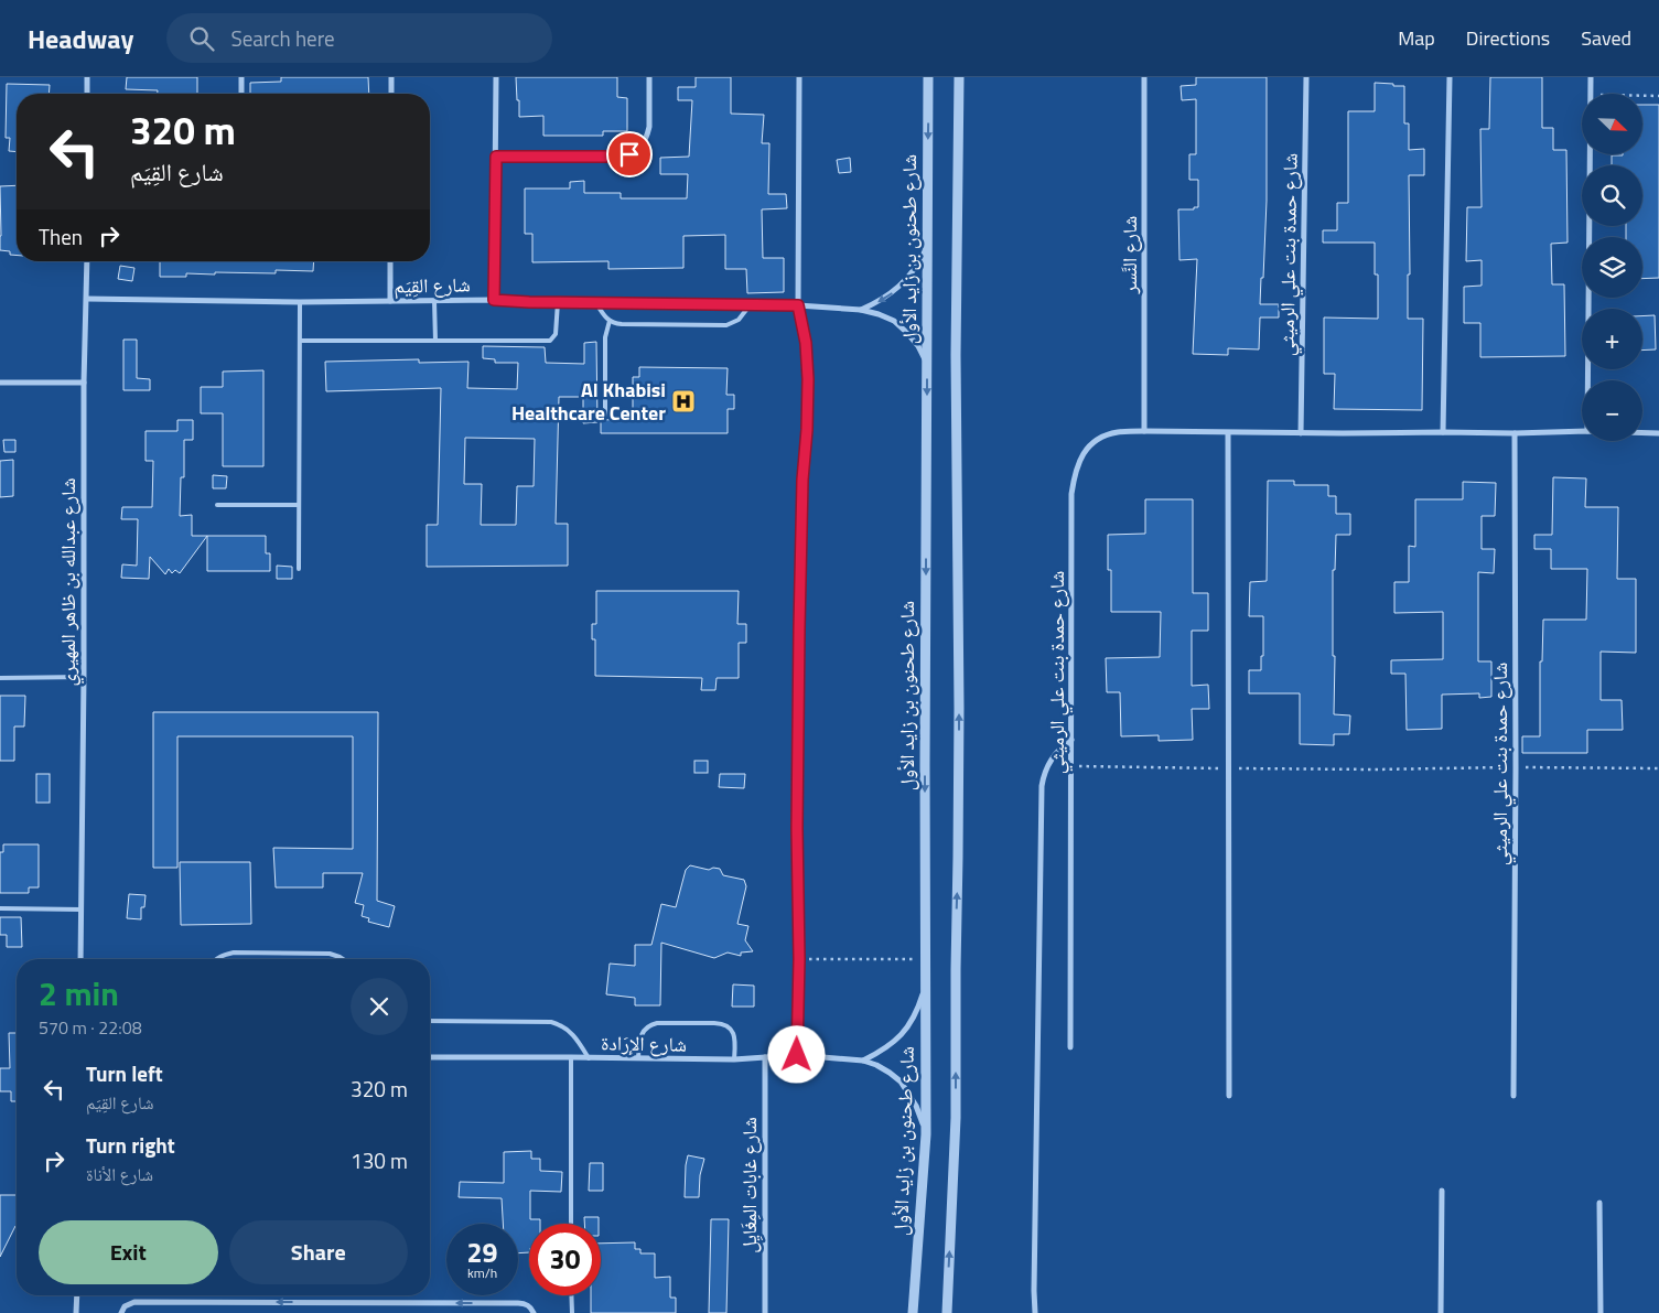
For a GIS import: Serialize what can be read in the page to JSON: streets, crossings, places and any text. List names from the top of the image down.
{
  "streets": {
    "street": [
      "شارع طحنون بن زايد الأول",
      "شارع النَّسر",
      "شارع حمدة بنت علي الرميثي",
      "شارع القِيَم",
      "شارع عبدالله بن ظاهر المهيري",
      "شارع الإرَادة",
      "شارع غابات المِغَايِل"
    ]
  },
  "crossings": [
    ["شارع طحنون بن زايد الأول", "شارع القِيَم"],
    ["شارع طحنون بن زايد الأول", "شارع الإرَادة"],
    ["شارع النَّسر", "شارع حمدة بنت علي الرميثي"],
    ["شارع القِيَم", "شارع عبدالله بن ظاهر المهيري"],
    ["شارع الإرَادة", "شارع غابات المِغَايِل"]
  ],
  "places": {
    "hospital": ["Al Khabisi Healthcare Center"]
  },
  "north": "bottom right",
  "page": {
    "header": "Headway",
    "search": "Search here",
    "nav": ["Map", "Directions", "Saved"],
    "map_buttons": ["+", "−"],
    "turn": ["320 m", "شارع القِيَم"],
    "then": "Then",
    "heading": ["2 min", "570 m · 22:08"],
    "list": [
      {
        "name": "Turn left",
        "note": "شارع القِيَم",
        "value": "320 m"
      },
      {
        "name": "Turn right",
        "note": "شارع الأناة",
        "value": "130 m"
      }
    ],
    "buttons": ["Exit", "Share"],
    "speed": "29 km/h",
    "limit": "30"
  }
}
